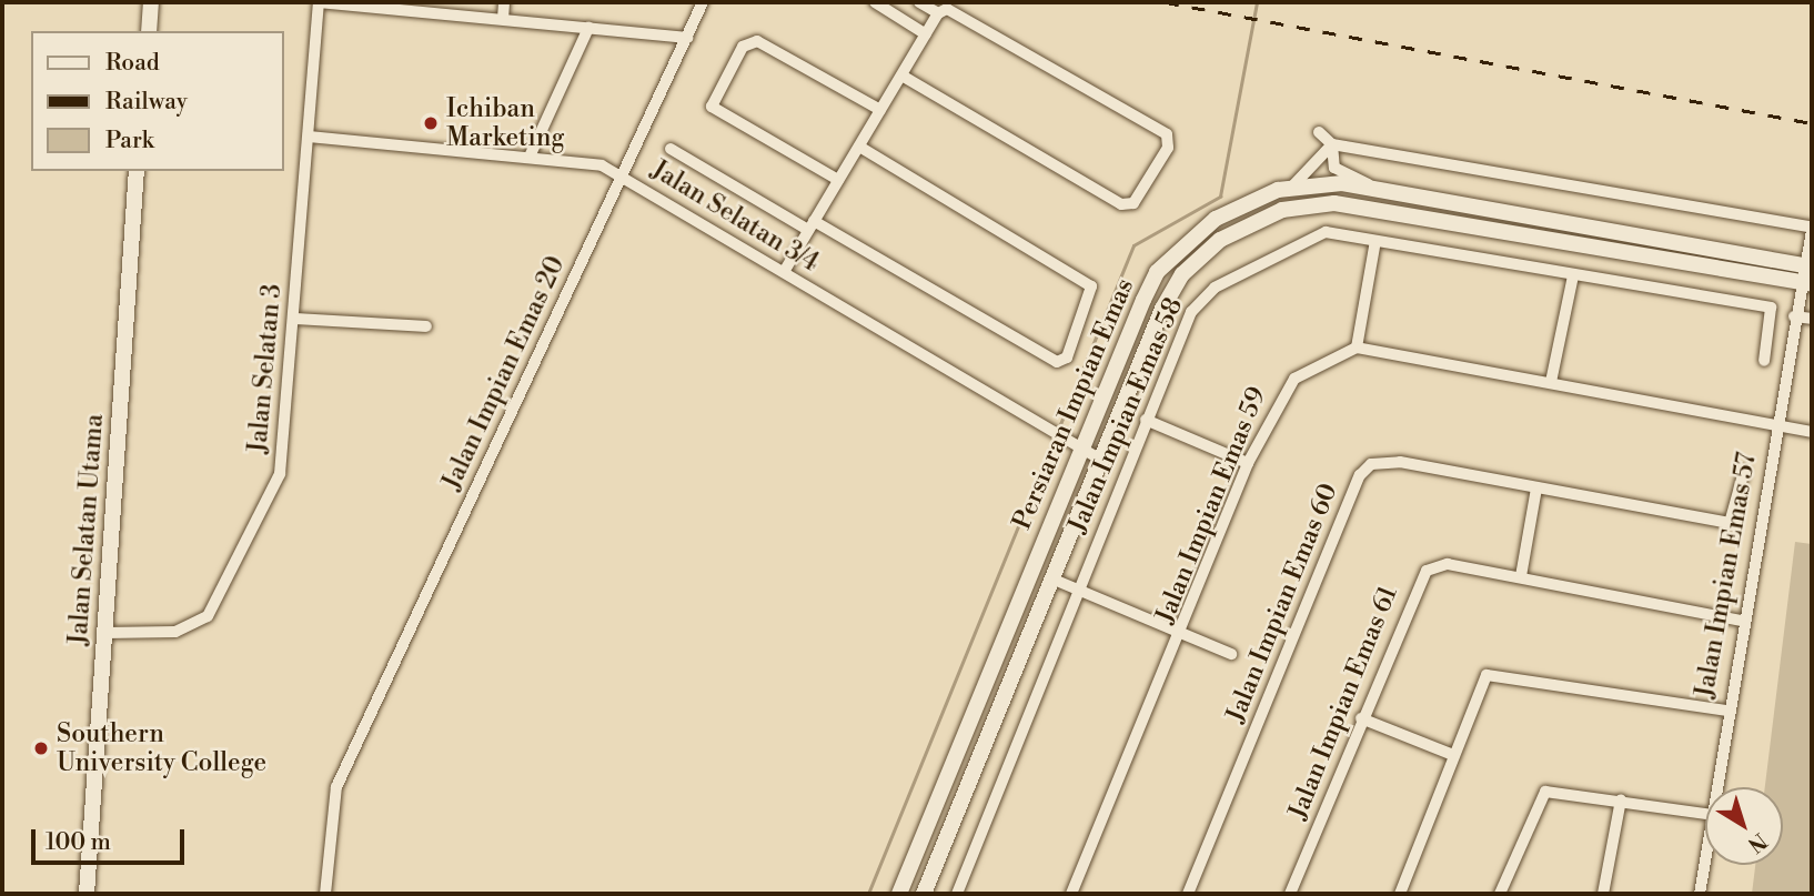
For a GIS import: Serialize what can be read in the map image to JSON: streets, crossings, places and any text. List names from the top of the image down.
{
  "streets": {
    "main road": ["Persiaran Impian Emas", "Jalan Selatan Utama"],
    "street": [
      "Jalan Selatan 3/4",
      "Jalan Selatan 3",
      "Jalan Impian Emas 20",
      "Jalan Impian Emas 58",
      "Jalan Impian Emas 59",
      "Jalan Impian Emas 57",
      "Jalan Impian Emas 60",
      "Jalan Impian Emas 61"
    ]
  },
  "crossings": [
    ["Jalan Selatan 3/4", "Jalan Selatan 3"],
    ["Jalan Selatan 3/4", "Jalan Impian Emas 20"],
    ["Jalan Selatan 3/4", "Persiaran Impian Emas"],
    ["Jalan Selatan 3", "Jalan Selatan Utama"],
    ["Persiaran Impian Emas", "Jalan Impian Emas 57"],
    ["Jalan Impian Emas 57", "Jalan Impian Emas 61"]
  ],
  "places": ["Ichiban Marketing", "Southern University College"],
  "legend": ["Road", "Railway", "Park"],
  "scale_bar": "100 m",
  "north": "bottom right"
}
